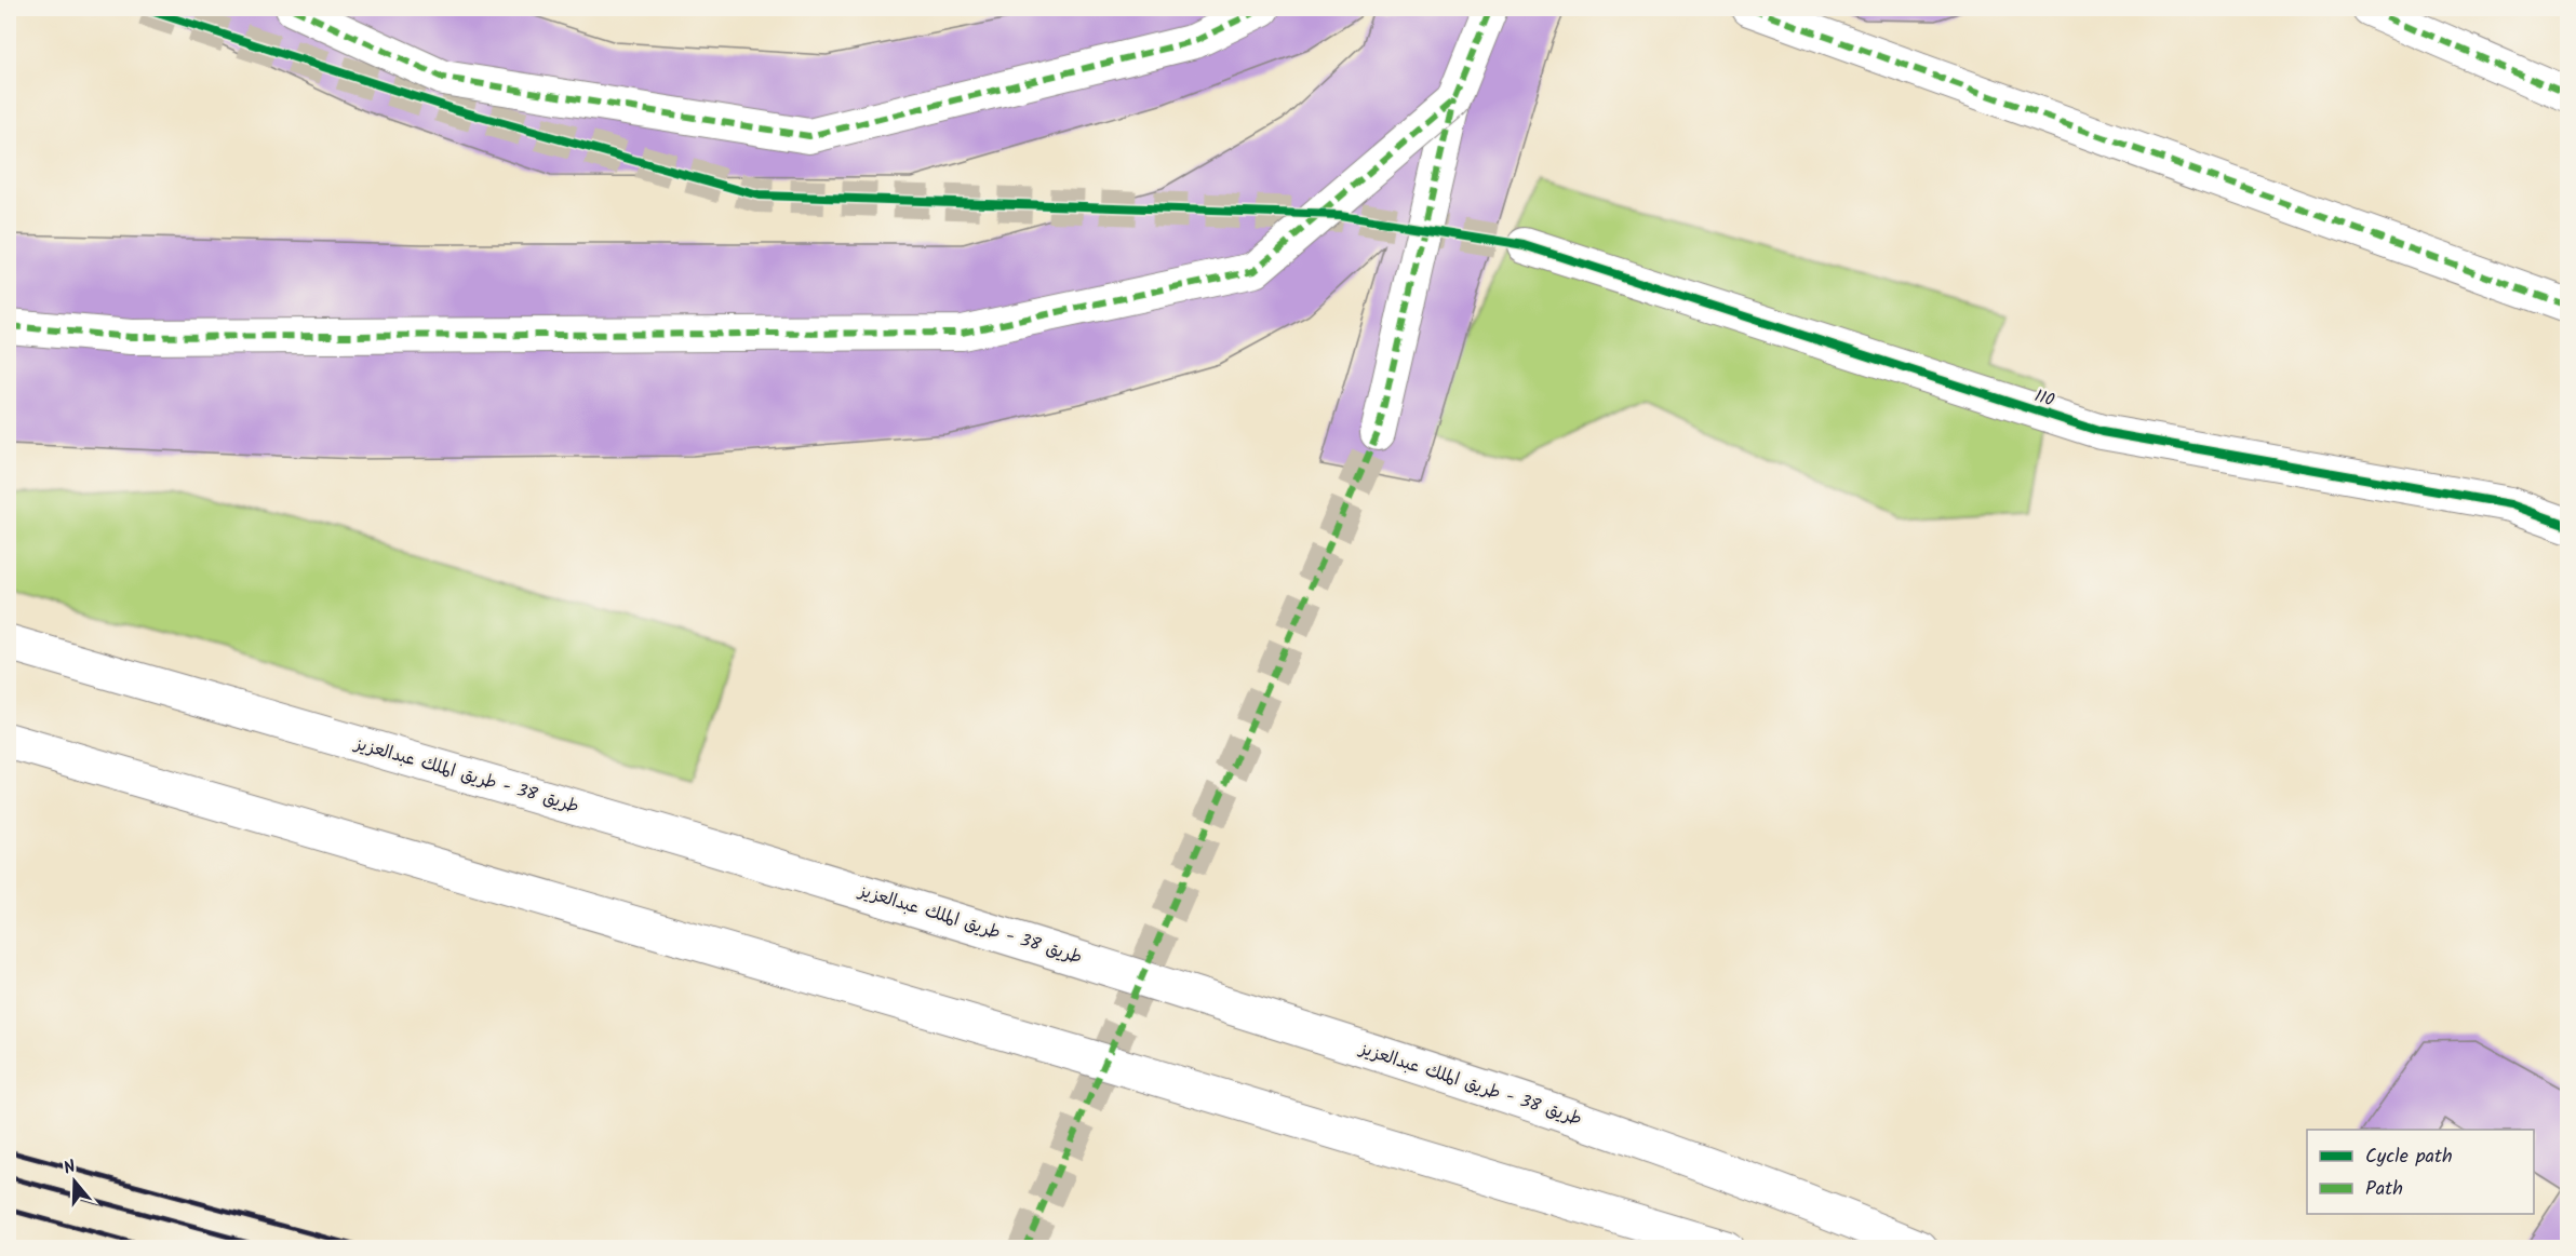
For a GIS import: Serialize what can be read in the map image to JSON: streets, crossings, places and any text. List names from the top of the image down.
{
  "streets": {
    "main road": ["طريق 38 - طريق الملك عبدالعزيز"],
    "street": ["110"]
  },
  "legend": ["Cycle path", "Path"],
  "north": "top"
}
